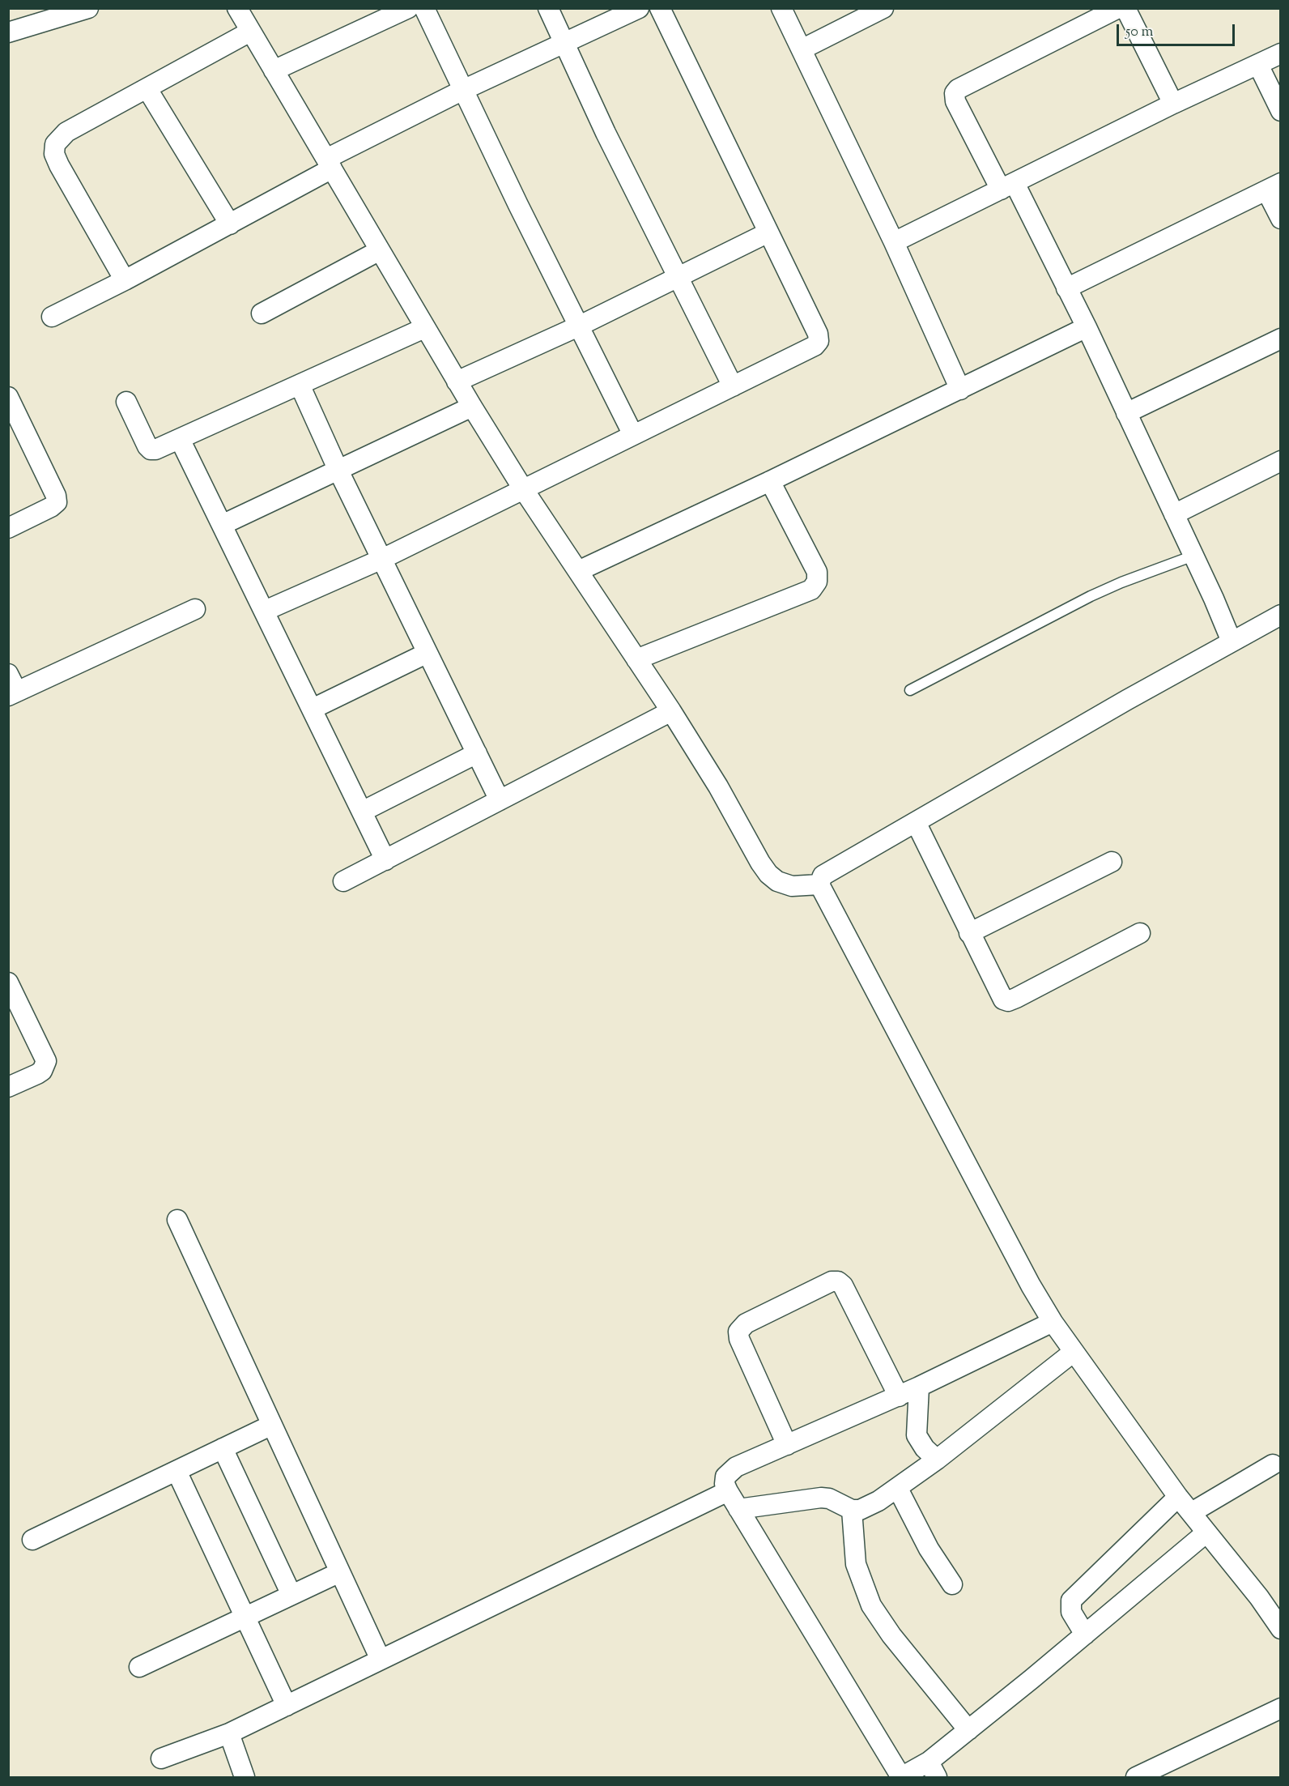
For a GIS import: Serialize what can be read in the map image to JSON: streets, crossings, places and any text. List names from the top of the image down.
{
  "scale_bar": "50 m"
}
